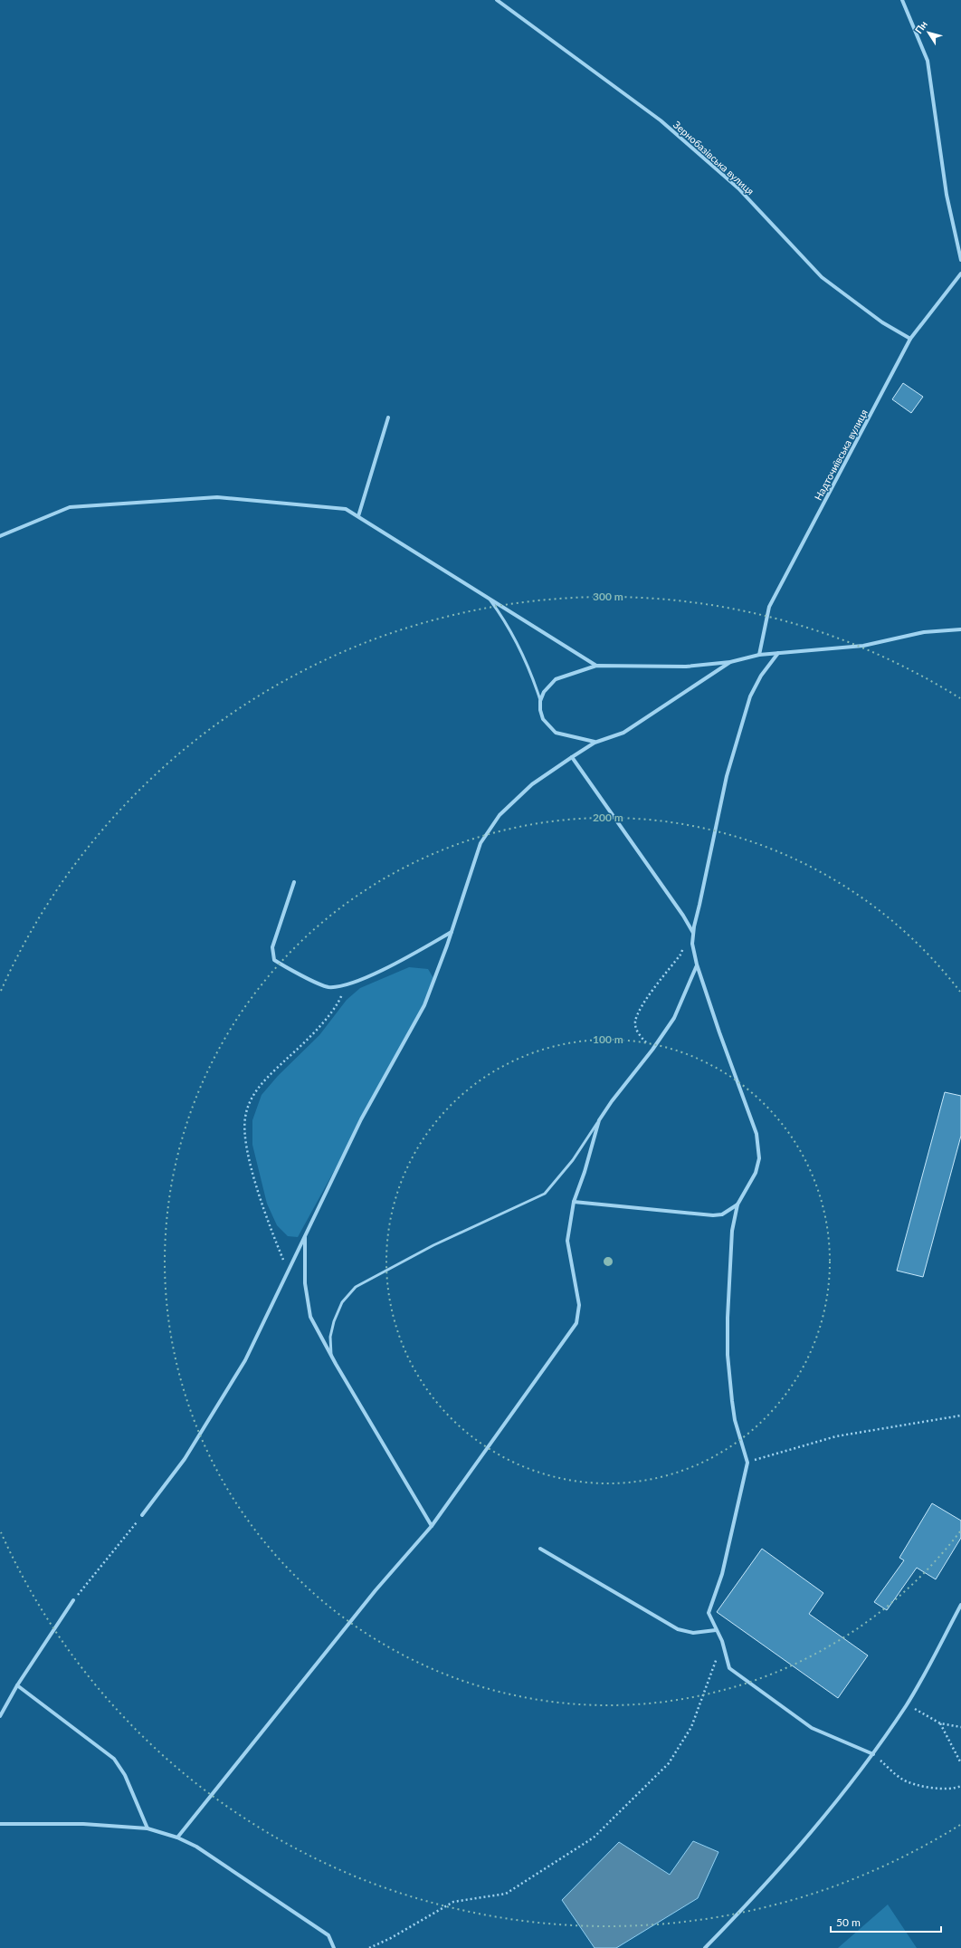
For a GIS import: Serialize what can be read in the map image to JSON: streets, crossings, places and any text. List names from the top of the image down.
{
  "streets": {
    "street": ["Зернобазівська вулиця", "Надточиївська вулиця"]
  },
  "crossings": [
    ["Зернобазівська вулиця", "Надточиївська вулиця"]
  ],
  "scale_bar": "50 m",
  "north": "top left",
  "rings": ["300 m", "200 m", "100 m"]
}
